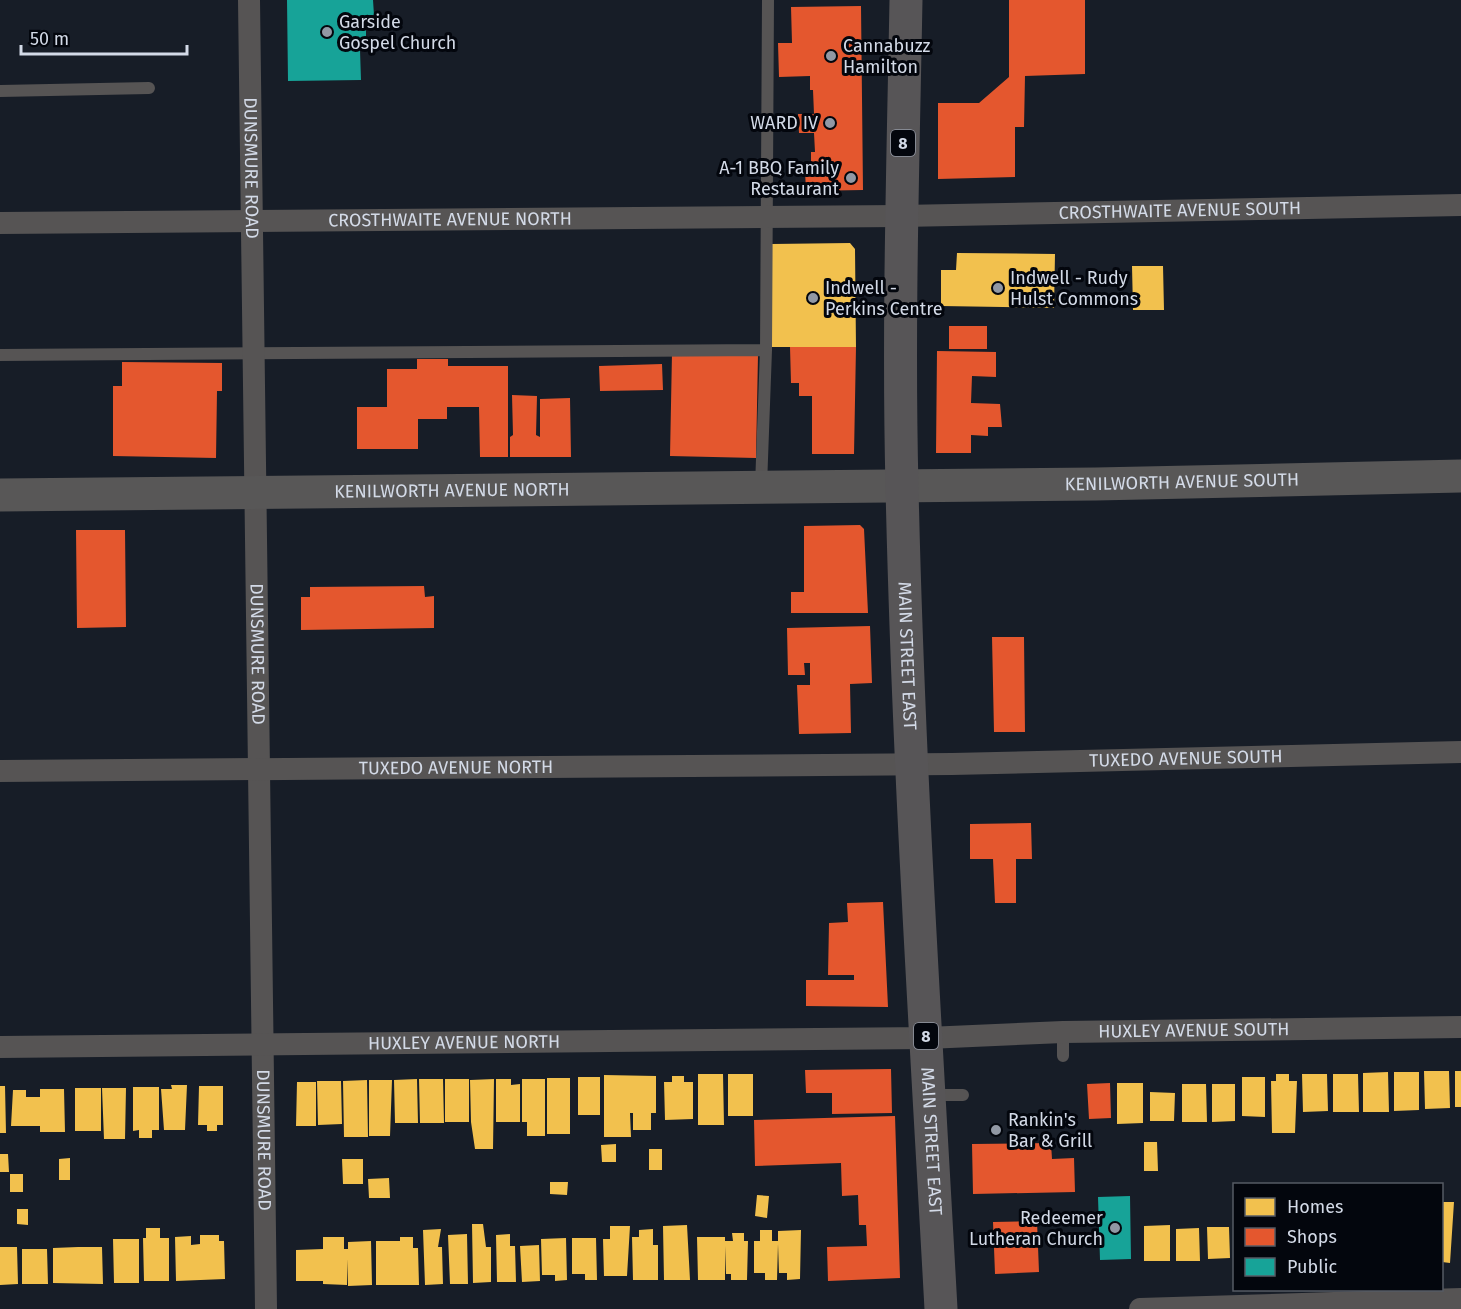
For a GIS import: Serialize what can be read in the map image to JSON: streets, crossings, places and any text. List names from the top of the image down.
{
  "streets": {
    "main road": [
      "8",
      "KENILWORTH AVENUE SOUTH",
      "KENILWORTH AVENUE NORTH",
      "MAIN STREET EAST"
    ],
    "street": [
      "DUNSMURE ROAD",
      "CROSTHWAITE AVENUE SOUTH",
      "CROSTHWAITE AVENUE NORTH",
      "TUXEDO AVENUE SOUTH",
      "TUXEDO AVENUE NORTH",
      "HUXLEY AVENUE SOUTH",
      "HUXLEY AVENUE NORTH"
    ]
  },
  "crossings": [
    ["DUNSMURE ROAD", "CROSTHWAITE AVENUE NORTH"],
    ["DUNSMURE ROAD", "KENILWORTH AVENUE NORTH"],
    ["DUNSMURE ROAD", "TUXEDO AVENUE NORTH"],
    ["DUNSMURE ROAD", "HUXLEY AVENUE NORTH"],
    ["CROSTHWAITE AVENUE SOUTH", "CROSTHWAITE AVENUE NORTH"],
    ["CROSTHWAITE AVENUE SOUTH", "MAIN STREET EAST"],
    ["CROSTHWAITE AVENUE NORTH", "MAIN STREET EAST"],
    ["KENILWORTH AVENUE SOUTH", "KENILWORTH AVENUE NORTH"],
    ["KENILWORTH AVENUE SOUTH", "MAIN STREET EAST"],
    ["KENILWORTH AVENUE NORTH", "MAIN STREET EAST"],
    ["MAIN STREET EAST", "TUXEDO AVENUE SOUTH"],
    ["MAIN STREET EAST", "TUXEDO AVENUE NORTH"],
    ["MAIN STREET EAST", "HUXLEY AVENUE SOUTH"],
    ["MAIN STREET EAST", "HUXLEY AVENUE NORTH"],
    ["TUXEDO AVENUE SOUTH", "TUXEDO AVENUE NORTH"],
    ["HUXLEY AVENUE SOUTH", "HUXLEY AVENUE NORTH"]
  ],
  "places": [
    "Garside Gospel Church",
    "Cannabuzz Hamilton",
    "WARD IV",
    "A-1 BBQ Family Restaurant",
    "Indwell - Rudy Hulst Commons",
    "Indwell - Perkins Centre",
    "Rankin's Bar & Grill",
    "Redeemer Lutheran Church"
  ],
  "legend": ["Homes", "Shops", "Public"],
  "scale_bar": "50 m"
}
